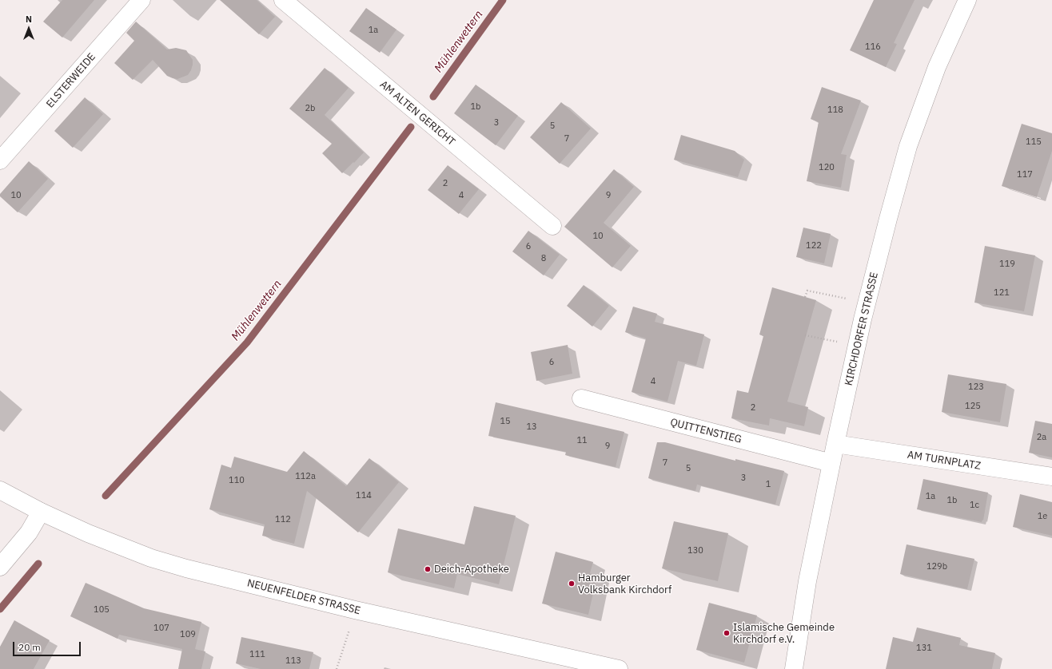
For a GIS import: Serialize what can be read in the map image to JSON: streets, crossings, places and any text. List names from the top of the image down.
{
  "streets": {
    "street": [
      "ELSTERWEIDE",
      "AM ALTEN GERICHT",
      "KIRCHDORFER STRASSE",
      "QUITTENSTIEG",
      "AM TURNPLATZ",
      "NEUENFELDER STRASSE"
    ]
  },
  "crossings": [
    ["KIRCHDORFER STRASSE", "QUITTENSTIEG"],
    ["KIRCHDORFER STRASSE", "AM TURNPLATZ"]
  ],
  "water": ["Mühlenwettern"],
  "places": ["Deich-Apotheke", "Hamburger Volksbank Kirchdorf", "Islamische Gemeinde Kirchdorf e.V."],
  "house_numbers": [
    "1a",
    "116",
    "1b",
    "2b",
    "118",
    "3",
    "5",
    "7",
    "115",
    "120",
    "117",
    "2",
    "10",
    "4",
    "9",
    "10",
    "122",
    "6",
    "8",
    "119",
    "121",
    "6",
    "4",
    "123",
    "125",
    "2",
    "15",
    "13",
    "2a",
    "11",
    "9",
    "7",
    "5",
    "112a",
    "3",
    "110",
    "1",
    "114",
    "1a",
    "1b",
    "1c",
    "1e",
    "112",
    "130",
    "129b",
    "105",
    "107",
    "109",
    "131",
    "111",
    "113"
  ],
  "scale_bar": "20 m",
  "north": "top"
}
